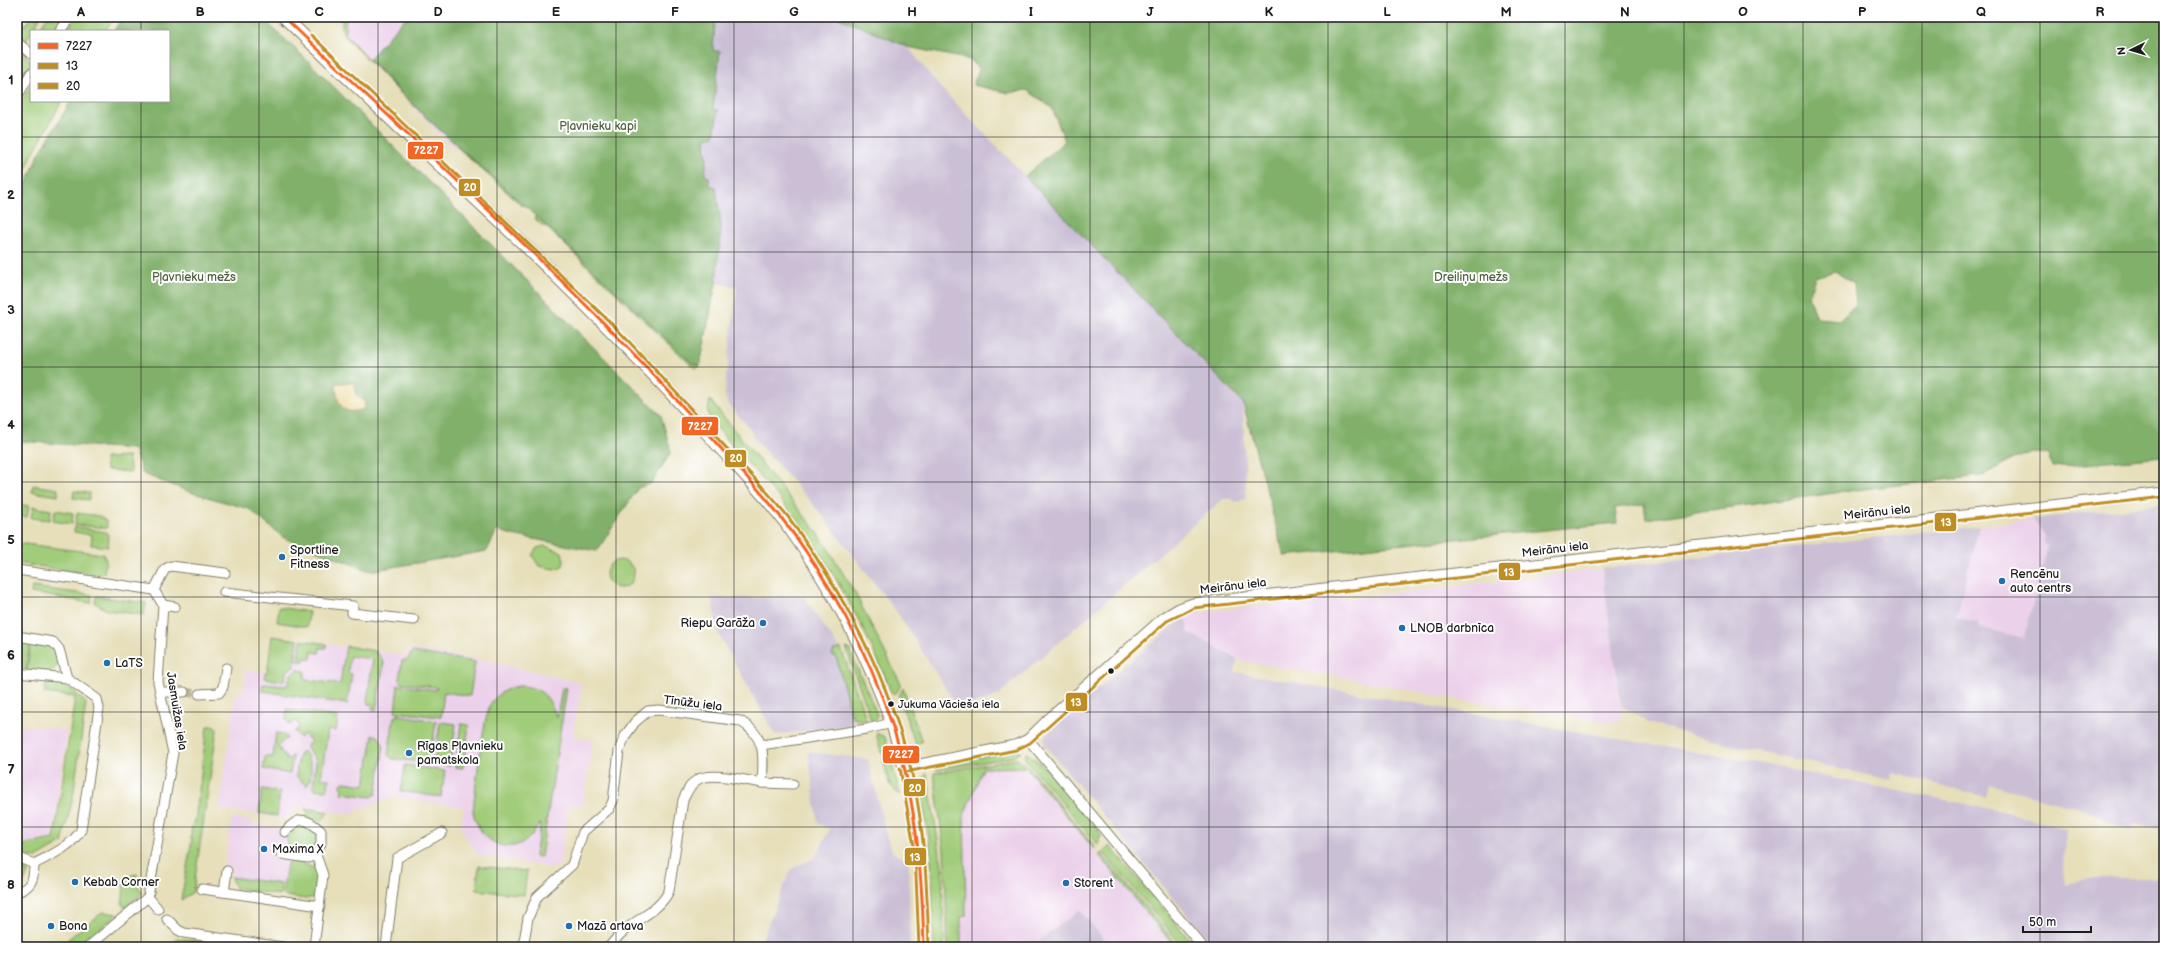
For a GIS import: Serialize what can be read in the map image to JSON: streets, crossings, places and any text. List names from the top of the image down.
{
  "streets": {
    "street": ["Meirānu iela", "Tīnūžu iela", "Jasmuižas iela"]
  },
  "parks": ["Pļavnieku kapi", "Pļavnieku mežs", "Dreiliņu mežs"],
  "places": [
    "Sportline Fitness",
    "Rencēnu auto centrs",
    "Riepu Garāža",
    "LNOB darbnīca",
    "LaTS",
    "Jukuma Vācieša iela",
    "Rīgas Pļavnieku pamatskola",
    "Maxima X",
    "Kebab Corner",
    "Storent",
    "Bona",
    "Mazā artava"
  ],
  "lines": ["transit line 7227", "transit line 20", "transit line 13"],
  "legend": ["7227", "13", "20"],
  "scale_bar": "50 m",
  "north": "left",
  "grid": {
    "columns": [
      "A",
      "B",
      "C",
      "D",
      "E",
      "F",
      "G",
      "H",
      "I",
      "J",
      "K",
      "L",
      "M",
      "N",
      "O",
      "P",
      "Q",
      "R"
    ],
    "rows": [
      "1",
      "2",
      "3",
      "4",
      "5",
      "6",
      "7",
      "8"
    ]
  }
}
